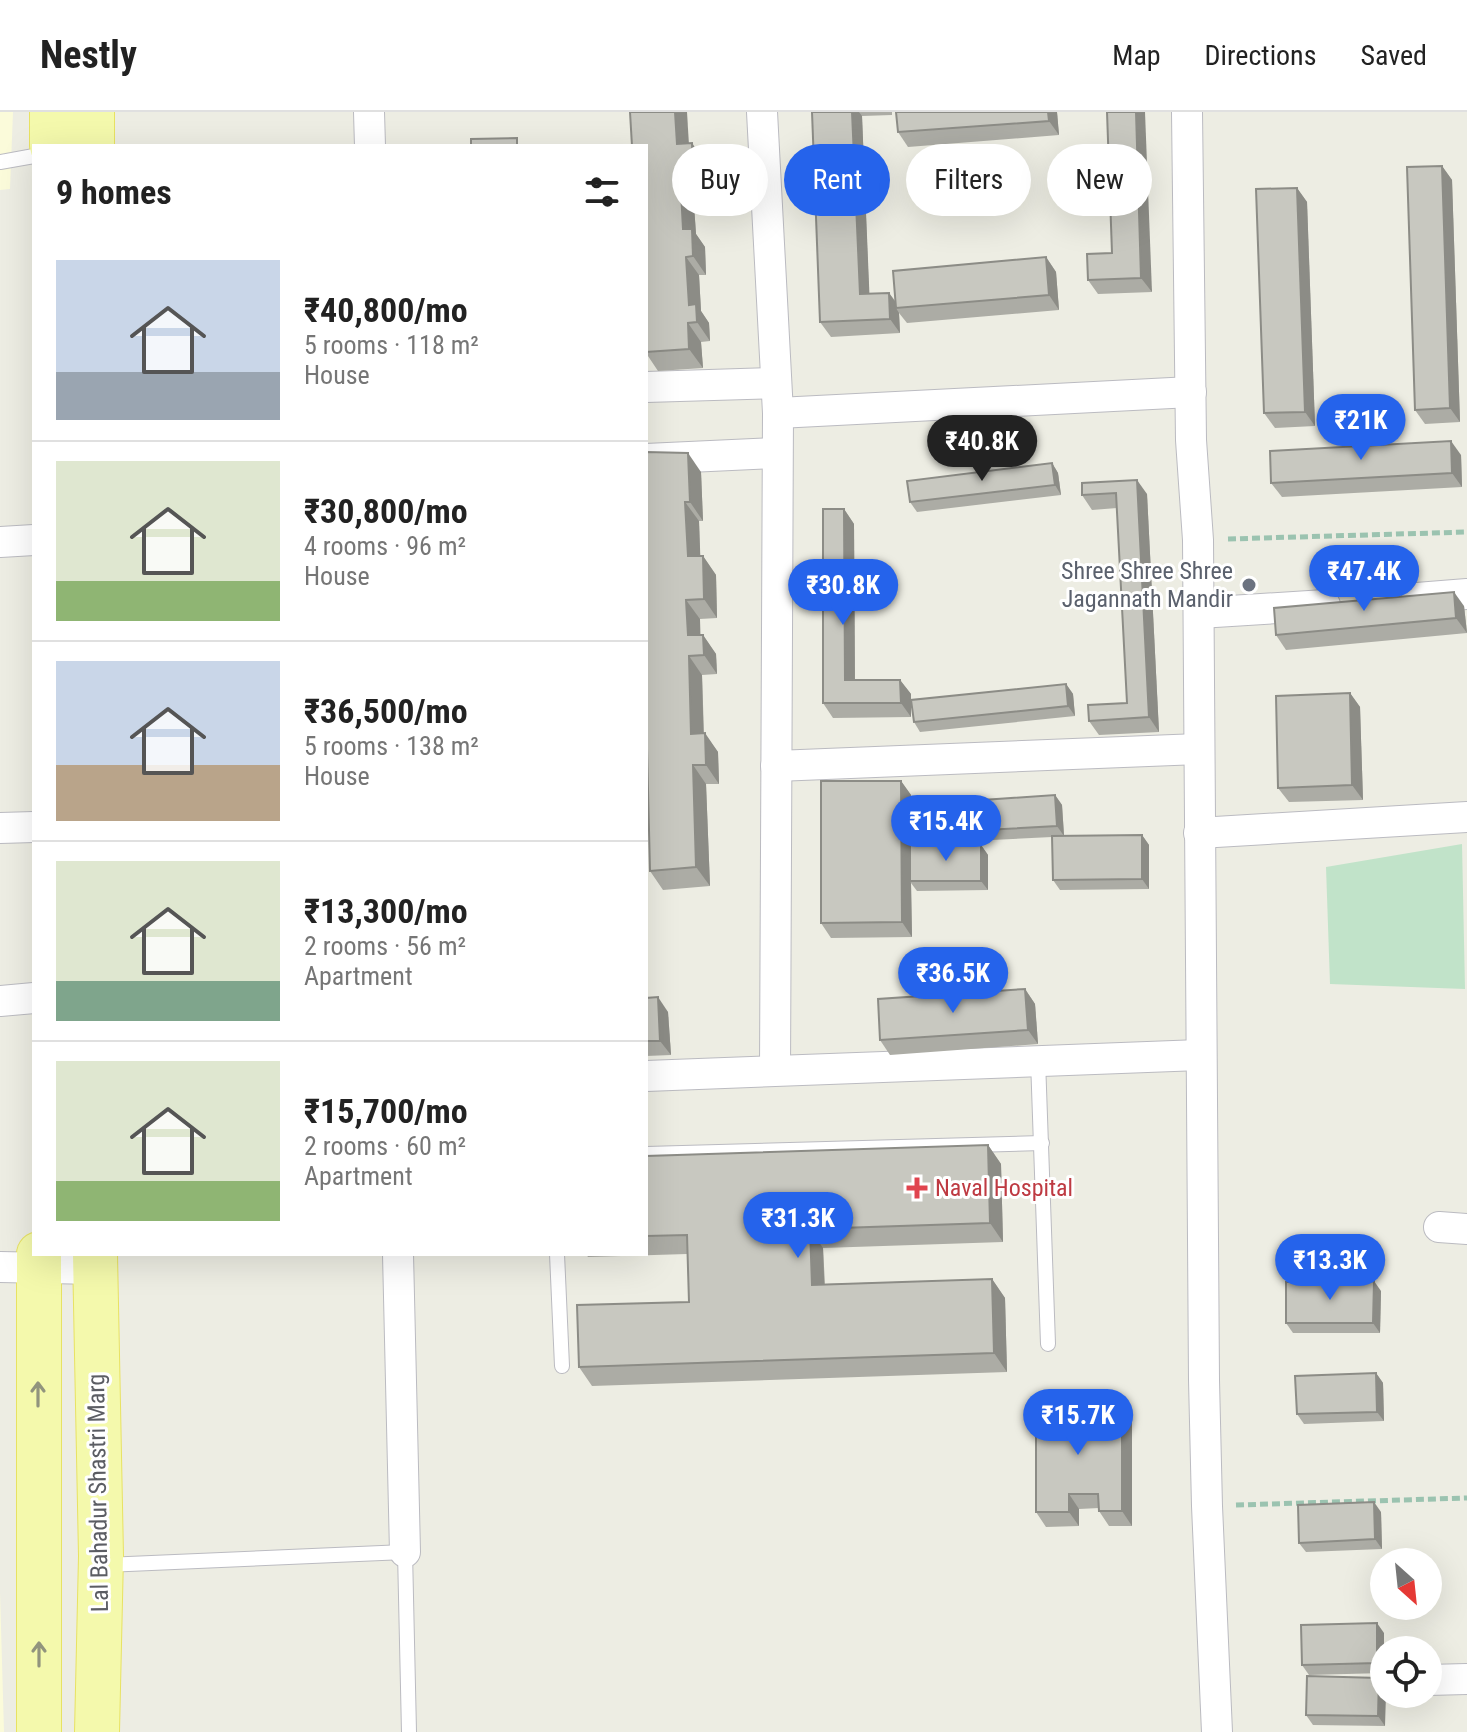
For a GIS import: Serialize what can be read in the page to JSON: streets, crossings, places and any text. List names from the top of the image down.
{
  "streets": {
    "main road": ["Lal Bahadur Shastri Marg"]
  },
  "places": {
    "other": ["Shree Shree Shree Jagannath Mandir"],
    "health": ["Naval Hospital"]
  },
  "north": "bottom right",
  "page": {
    "header": "Nestly",
    "nav": ["Map", "Directions", "Saved"],
    "chip": [
      "Buy",
      "Rent",
      "Filters",
      "New"
    ],
    "heading": "9 homes",
    "list": [
      {
        "name": "₹40,800/mo",
        "note": "5 rooms · 118 m² · House"
      },
      {
        "name": "₹30,800/mo",
        "note": "4 rooms · 96 m² · House"
      },
      {
        "name": "₹36,500/mo",
        "note": "5 rooms · 138 m² · House"
      },
      {
        "name": "₹13,300/mo",
        "note": "2 rooms · 56 m² · Apartment"
      },
      {
        "name": "₹15,700/mo",
        "note": "2 rooms · 60 m² · Apartment"
      }
    ],
    "price": [
      "₹21K",
      "₹40.8K",
      "₹47.4K",
      "₹30.8K",
      "₹15.4K",
      "₹36.5K",
      "₹31.3K",
      "₹13.3K",
      "₹15.7K"
    ]
  }
}
